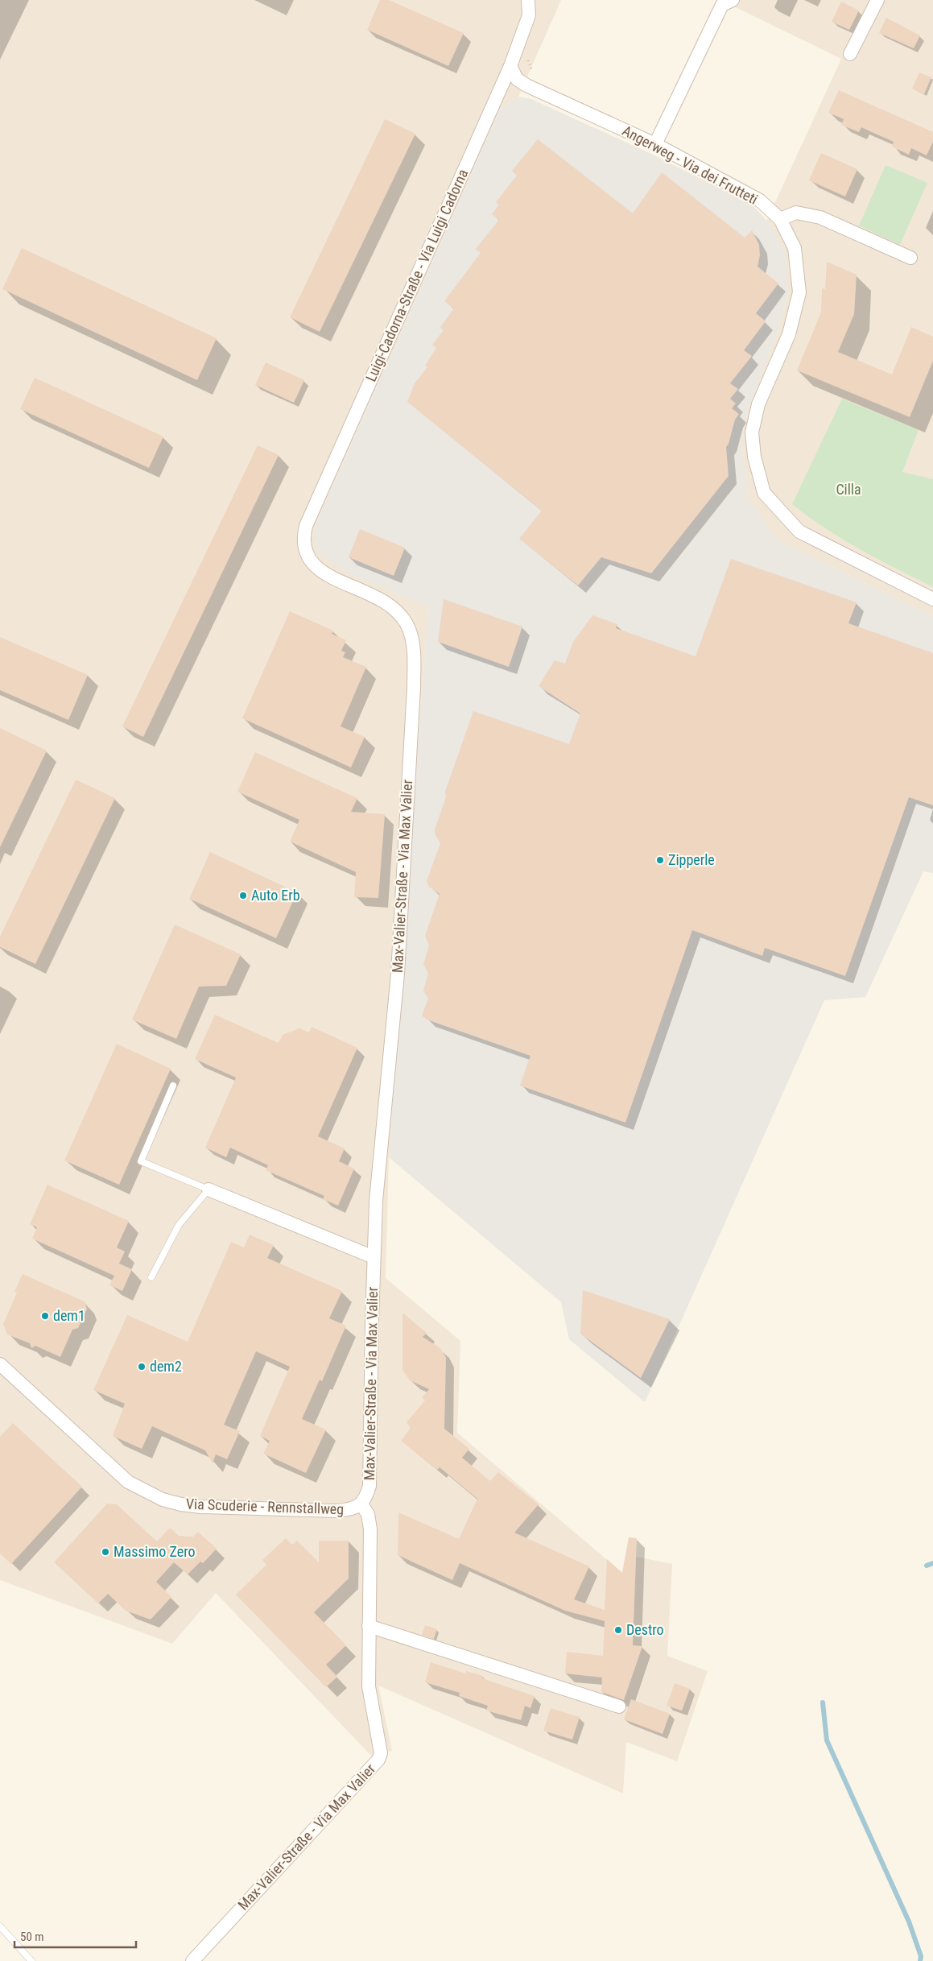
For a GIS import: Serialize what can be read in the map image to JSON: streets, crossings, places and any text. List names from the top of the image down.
{
  "streets": {
    "street": [
      "Angerweg - Via dei Frutteti",
      "Luigi-Cadorna-Straße - Via Luigi Cadorna",
      "Max-Valier-Straße - Via Max Valier",
      "Via Scuderie - Rennstallweg"
    ]
  },
  "crossings": [
    ["Angerweg - Via dei Frutteti", "Luigi-Cadorna-Straße - Via Luigi Cadorna"],
    ["Luigi-Cadorna-Straße - Via Luigi Cadorna", "Max-Valier-Straße - Via Max Valier"],
    ["Max-Valier-Straße - Via Max Valier", "Via Scuderie - Rennstallweg"]
  ],
  "parks": ["Cilla"],
  "places": [
    "Zipperle",
    "Auto Erb",
    "dem1",
    "dem2",
    "Massimo Zero",
    "Destro"
  ],
  "scale_bar": "50 m"
}
